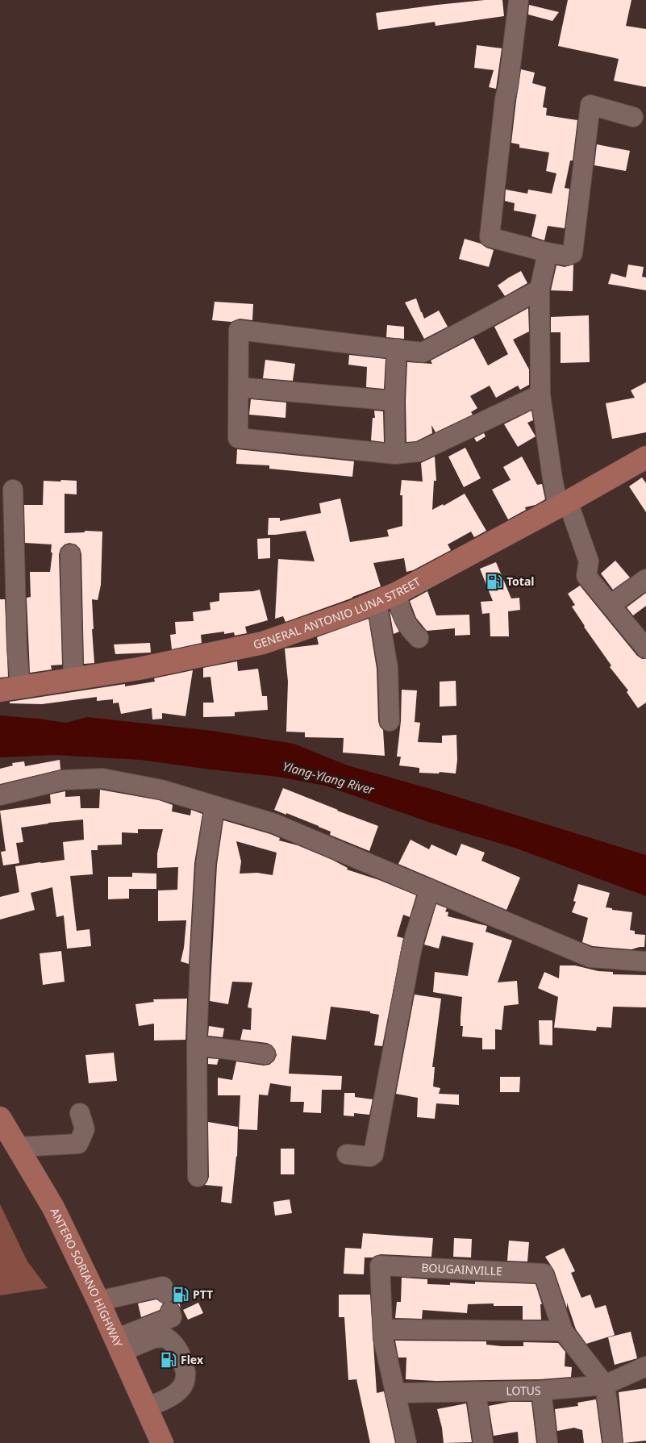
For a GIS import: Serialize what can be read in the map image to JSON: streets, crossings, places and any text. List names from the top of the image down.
{
  "streets": {
    "main road": ["GENERAL ANTONIO LUNA STREET", "ANTERO SORIANO HIGHWAY"],
    "street": ["BOUGAINVILLE", "LOTUS"]
  },
  "crossings": [
    ["BOUGAINVILLE", "LOTUS"]
  ],
  "water": ["Ylang-Ylang River"],
  "places": {
    "fuel station": ["Total", "PTT", "Flex"]
  }
}
